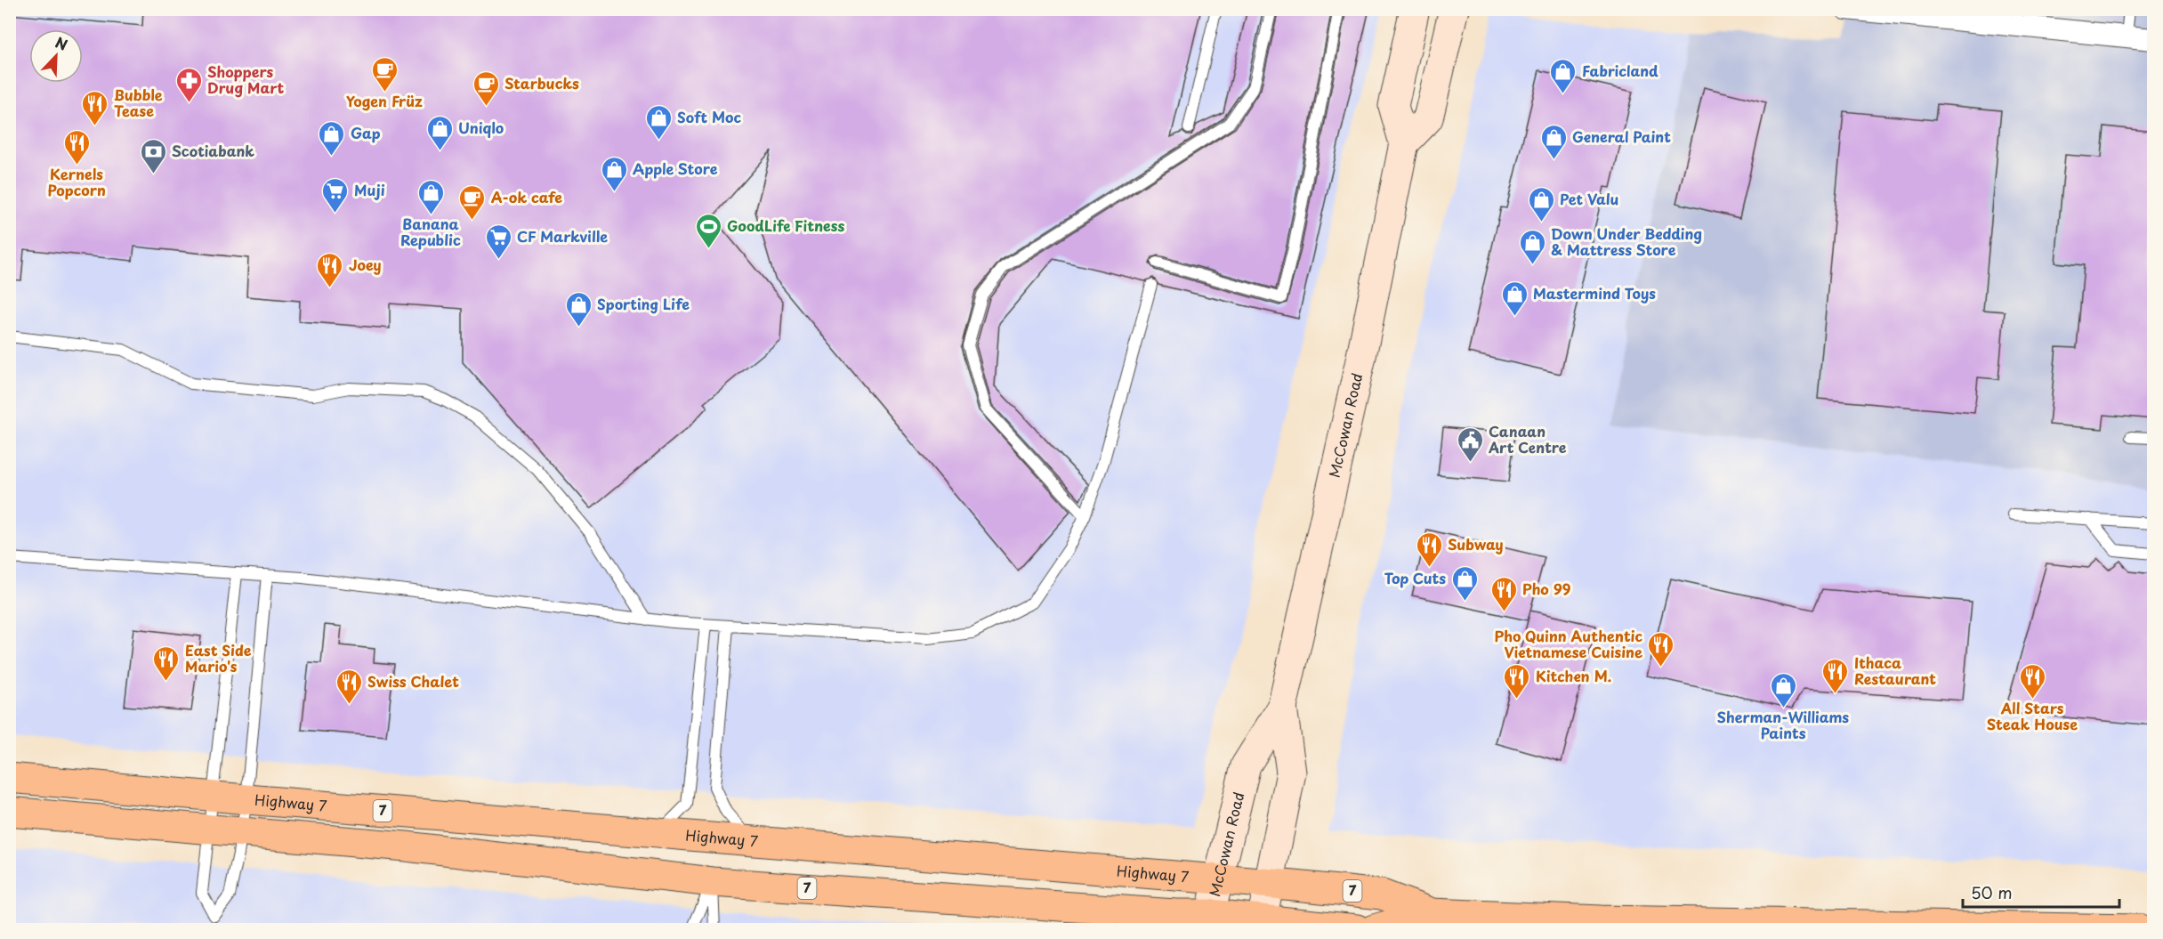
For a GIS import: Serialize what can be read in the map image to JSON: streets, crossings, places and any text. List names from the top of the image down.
{
  "streets": {
    "main road": ["McCowan Road", "Highway 7", "7"]
  },
  "crossings": [
    ["McCowan Road", "Highway 7"],
    ["McCowan Road", "7"]
  ],
  "places": {
    "cafe": ["Yogen Früz", "Starbucks", "A-ok cafe"],
    "shop": [
      "Fabricland",
      "Soft Moc",
      "Uniqlo",
      "Gap",
      "General Paint",
      "Apple Store",
      "Banana Republic",
      "Pet Valu",
      "Down Under Bedding & Mattress Store",
      "Mastermind Toys",
      "Sporting Life",
      "Top Cuts",
      "Sherman-Williams Paints"
    ],
    "pharmacy": ["Shoppers Drug Mart"],
    "restaurant": [
      "Bubble Tease",
      "Kernels Popcorn",
      "Joey",
      "Subway",
      "Pho 99",
      "Pho Quinn Authentic Vietnamese Cuisine",
      "East Side Mario's",
      "Ithaca Restaurant",
      "Kitchen M.",
      "All Stars Steak House",
      "Swiss Chalet"
    ],
    "bank": ["Scotiabank"],
    "supermarket": ["Muji", "CF Markville"],
    "sports": ["GoodLife Fitness"],
    "public building": ["Canaan Art Centre"]
  },
  "scale_bar": "50 m",
  "north": "top right"
}
